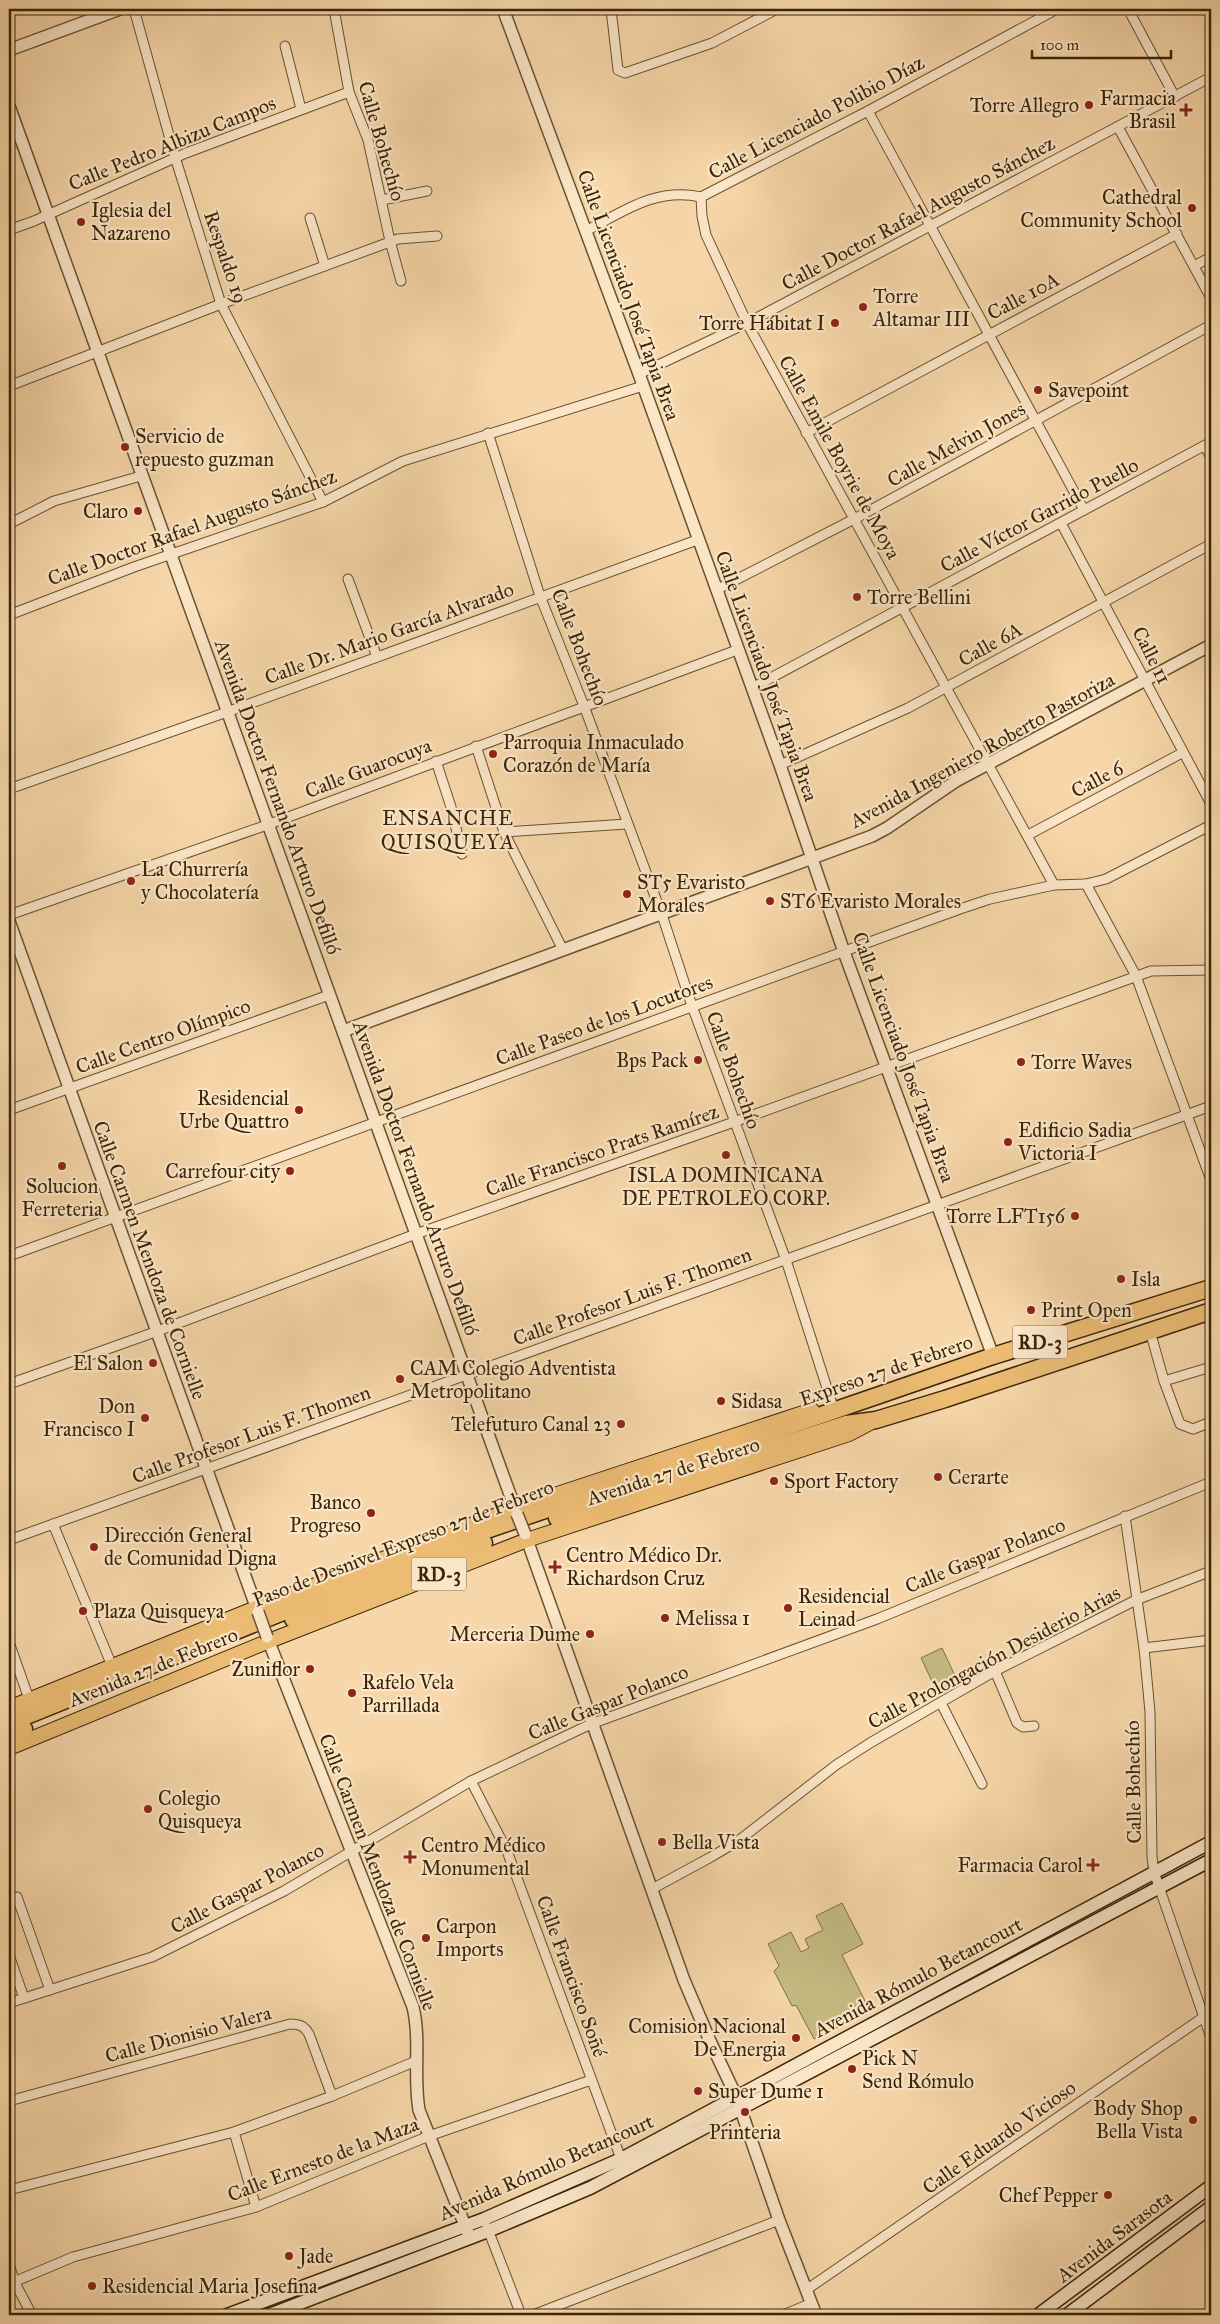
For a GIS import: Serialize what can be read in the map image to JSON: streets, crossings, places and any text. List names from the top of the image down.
{
  "streets": {
    "highway": ["RD-3", "Expreso 27 de Febrero", "Paso de Desnivel Expreso 27 de Febrero"],
    "main road": ["Avenida 27 de Febrero", "Avenida Rómulo Betancourt", "Avenida Sarasota"],
    "street": [
      "Calle Licenciado Polibio Díaz",
      "Calle Bohechío",
      "Calle Pedro Albizu Campos",
      "Calle Doctor Rafael Augusto Sánchez",
      "Respaldo 19",
      "Calle Licenciado José Tapia Brea",
      "Calle 10A",
      "Calle Melvin Jones",
      "Calle Emile Boyrie de Moya",
      "Calle Víctor Garrido Puello",
      "Calle Dr. Mario García Alvarado",
      "Calle 6A",
      "Calle 11",
      "Avenida Ingeniero Roberto Pastoriza",
      "Calle Guarocuya",
      "Calle 6",
      "Avenida Doctor Fernando Arturo Defilló",
      "Calle Paseo de los Locutores",
      "Calle Centro Olímpico",
      "Calle Francisco Prats Ramírez",
      "Calle Carmen Mendoza de Cornielle",
      "Calle Profesor Luis F. Thomen",
      "Calle Gaspar Polanco",
      "Calle Prolongación Desiderio Arias",
      "Calle Francisco Soñé",
      "Calle Dionisio Valera",
      "Calle Eduardo Vicioso",
      "Calle Ernesto de la Maza"
    ]
  },
  "crossings": [
    ["Calle Licenciado Polibio Díaz", "Calle Licenciado José Tapia Brea"],
    ["Calle Licenciado Polibio Díaz", "Calle Emile Boyrie de Moya"],
    ["Calle Bohechío", "Calle Pedro Albizu Campos"],
    ["Calle Bohechío", "Calle Doctor Rafael Augusto Sánchez"],
    ["Calle Bohechío", "Calle Dr. Mario García Alvarado"],
    ["Calle Bohechío", "Avenida Ingeniero Roberto Pastoriza"],
    ["Calle Bohechío", "Calle Guarocuya"],
    ["Calle Bohechío", "Calle Paseo de los Locutores"],
    ["Calle Bohechío", "Calle Francisco Prats Ramírez"],
    ["Calle Bohechío", "Calle Profesor Luis F. Thomen"],
    ["Calle Bohechío", "Expreso 27 de Febrero"],
    ["Calle Bohechío", "Avenida 27 de Febrero"],
    ["Calle Bohechío", "Calle Gaspar Polanco"],
    ["Calle Bohechío", "Calle Prolongación Desiderio Arias"],
    ["Calle Bohechío", "Avenida Rómulo Betancourt"],
    ["Calle Bohechío", "Calle Eduardo Vicioso"],
    ["Calle Pedro Albizu Campos", "Respaldo 19"],
    ["Calle Pedro Albizu Campos", "Avenida Doctor Fernando Arturo Defilló"],
    ["Calle Doctor Rafael Augusto Sánchez", "Respaldo 19"],
    ["Calle Doctor Rafael Augusto Sánchez", "Calle Licenciado José Tapia Brea"],
    ["Calle Doctor Rafael Augusto Sánchez", "Calle Emile Boyrie de Moya"],
    ["Calle Doctor Rafael Augusto Sánchez", "Avenida Doctor Fernando Arturo Defilló"],
    ["Calle Licenciado José Tapia Brea", "Calle Melvin Jones"],
    ["Calle Licenciado José Tapia Brea", "Calle Víctor Garrido Puello"],
    ["Calle Licenciado José Tapia Brea", "Calle Dr. Mario García Alvarado"],
    ["Calle Licenciado José Tapia Brea", "Calle 6A"],
    ["Calle Licenciado José Tapia Brea", "Avenida Ingeniero Roberto Pastoriza"],
    ["Calle Licenciado José Tapia Brea", "Calle Guarocuya"],
    ["Calle Licenciado José Tapia Brea", "Calle Paseo de los Locutores"],
    ["Calle Licenciado José Tapia Brea", "Calle Francisco Prats Ramírez"],
    ["Calle Licenciado José Tapia Brea", "Calle Profesor Luis F. Thomen"],
    ["Calle Licenciado José Tapia Brea", "Expreso 27 de Febrero"],
    ["Calle 10A", "Calle Emile Boyrie de Moya"],
    ["Calle Melvin Jones", "Calle Emile Boyrie de Moya"],
    ["Calle Emile Boyrie de Moya", "Calle Víctor Garrido Puello"],
    ["Calle Emile Boyrie de Moya", "Calle 6A"],
    ["Calle Emile Boyrie de Moya", "Avenida Ingeniero Roberto Pastoriza"],
    ["Calle Emile Boyrie de Moya", "Calle 6"],
    ["Calle Emile Boyrie de Moya", "Calle Paseo de los Locutores"],
    ["Calle Víctor Garrido Puello", "Calle 11"],
    ["Calle Dr. Mario García Alvarado", "Avenida Doctor Fernando Arturo Defilló"],
    ["Calle 6A", "Calle 11"],
    ["Calle 11", "Avenida Ingeniero Roberto Pastoriza"],
    ["Calle 11", "Calle 6"],
    ["Avenida Ingeniero Roberto Pastoriza", "Avenida Doctor Fernando Arturo Defilló"],
    ["Calle Guarocuya", "Avenida Doctor Fernando Arturo Defilló"],
    ["Avenida Doctor Fernando Arturo Defilló", "Calle Paseo de los Locutores"],
    ["Avenida Doctor Fernando Arturo Defilló", "Calle Centro Olímpico"],
    ["Avenida Doctor Fernando Arturo Defilló", "Calle Francisco Prats Ramírez"],
    ["Avenida Doctor Fernando Arturo Defilló", "Calle Profesor Luis F. Thomen"],
    ["Avenida Doctor Fernando Arturo Defilló", "Avenida 27 de Febrero"],
    ["Avenida Doctor Fernando Arturo Defilló", "Calle Gaspar Polanco"],
    ["Avenida Doctor Fernando Arturo Defilló", "Calle Prolongación Desiderio Arias"],
    ["Avenida Doctor Fernando Arturo Defilló", "Avenida Rómulo Betancourt"],
    ["Avenida Doctor Fernando Arturo Defilló", "Calle Eduardo Vicioso"],
    ["Calle Paseo de los Locutores", "Calle Carmen Mendoza de Cornielle"],
    ["Calle Centro Olímpico", "Calle Carmen Mendoza de Cornielle"],
    ["Calle Francisco Prats Ramírez", "Calle Carmen Mendoza de Cornielle"],
    ["Calle Carmen Mendoza de Cornielle", "Calle Profesor Luis F. Thomen"],
    ["Calle Carmen Mendoza de Cornielle", "Avenida 27 de Febrero"],
    ["Calle Carmen Mendoza de Cornielle", "Calle Gaspar Polanco"],
    ["Calle Carmen Mendoza de Cornielle", "Avenida Rómulo Betancourt"],
    ["Calle Carmen Mendoza de Cornielle", "Calle Ernesto de la Maza"],
    ["Expreso 27 de Febrero", "Avenida 27 de Febrero"],
    ["Expreso 27 de Febrero", "Paso de Desnivel Expreso 27 de Febrero"],
    ["Avenida 27 de Febrero", "Paso de Desnivel Expreso 27 de Febrero"],
    ["Calle Gaspar Polanco", "Calle Francisco Soñé"],
    ["Calle Francisco Soñé", "Avenida Rómulo Betancourt"],
    ["Calle Francisco Soñé", "Calle Ernesto de la Maza"]
  ],
  "districts": ["ENSANCHE QUISQUEYA"],
  "places": {
    "other": [
      "Torre Allegro",
      "Cathedral Community School",
      "Iglesia del Nazareno",
      "Torre Altamar III",
      "Torre Hábitat I",
      "Savepoint",
      "Servicio de repuesto guzman",
      "Claro",
      "Torre Bellini",
      "Parroquia Inmaculado Corazón de María",
      "La Churrería y Chocolatería",
      "ST5 Evaristo Morales",
      "ST6 Evaristo Morales",
      "Bps Pack",
      "Torre Waves",
      "Residencial Urbe Quattro",
      "Edificio Sadia Victoria I",
      "ISLA DOMINICANA DE PETROLEO CORP.",
      "Solucion Ferreteria",
      "Carrefour city",
      "Torre LFT156",
      "Isla",
      "Print Open",
      "El Salon",
      "CAM Colegio Adventista Metropolitano",
      "Sidasa",
      "Don Francisco I",
      "Telefuturo Canal 23",
      "Cerarte",
      "Sport Factory",
      "Banco Progreso",
      "Dirección General de Comunidad Digna",
      "Residencial Leinad",
      "Plaza Quisqueya",
      "Melissa 1",
      "Merceria Dume",
      "Zuniflor",
      "Rafelo Vela Parrillada",
      "Colegio Quisqueya",
      "Bella Vista",
      "Carpon Imports",
      "Comision Nacional De Energia",
      "Pick N Send Rómulo",
      "Super Dume 1",
      "Printeria",
      "Body Shop Bella Vista",
      "Chef Pepper",
      "Jade",
      "Residencial Maria Josefina"
    ],
    "health": [
      "Farmacia Brasil",
      "Centro Médico Dr. Richardson Cruz",
      "Centro Médico Monumental",
      "Farmacia Carol"
    ]
  },
  "scale_bar": "100 m"
}
